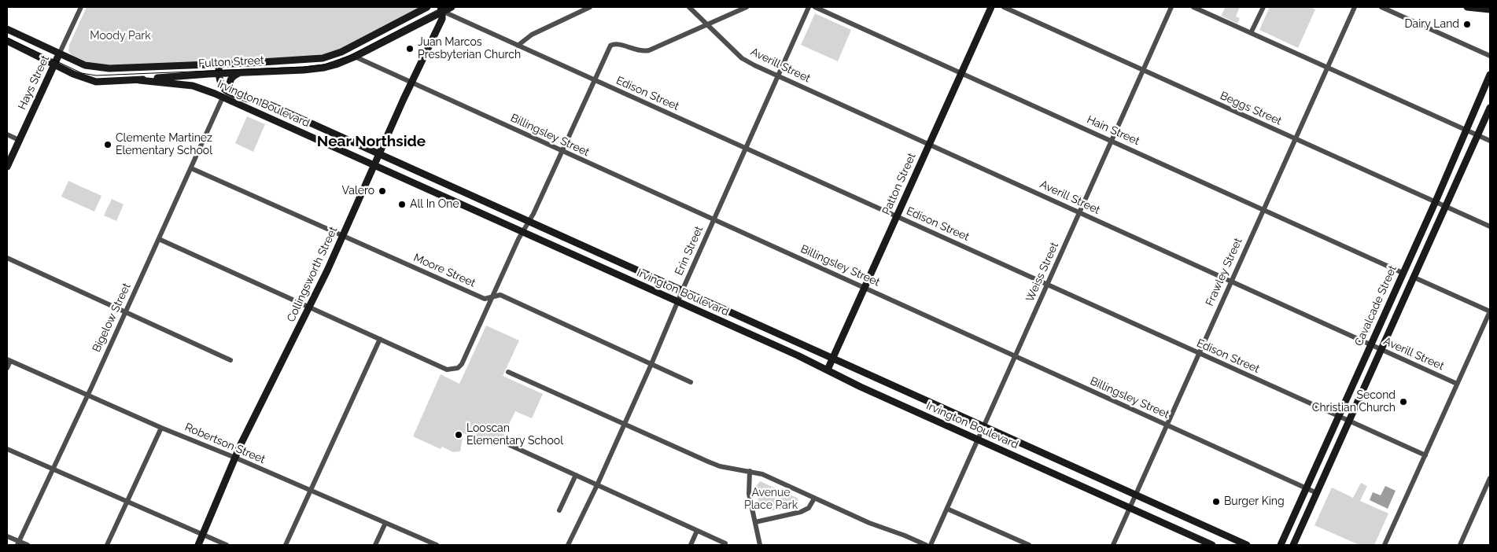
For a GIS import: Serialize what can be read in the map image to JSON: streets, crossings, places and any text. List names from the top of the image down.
{
  "streets": {
    "main road": [
      "Fulton Street",
      "Hays Street",
      "Irvington Boulevard",
      "Patton Street",
      "Collingsworth Street",
      "Cavalcade Street"
    ],
    "street": [
      "Averill Street",
      "Edison Street",
      "Beggs Street",
      "Hain Street",
      "Billingsley Street",
      "Erin Street",
      "Moore Street",
      "Weiss Street",
      "Frawley Street",
      "Bigelow Street",
      "Robertson Street"
    ]
  },
  "crossings": [
    ["Fulton Street", "Hays Street"],
    ["Fulton Street", "Edison Street"],
    ["Fulton Street", "Irvington Boulevard"],
    ["Fulton Street", "Billingsley Street"],
    ["Fulton Street", "Collingsworth Street"],
    ["Averill Street", "Patton Street"],
    ["Averill Street", "Erin Street"],
    ["Averill Street", "Weiss Street"],
    ["Averill Street", "Frawley Street"],
    ["Averill Street", "Cavalcade Street"],
    ["Edison Street", "Patton Street"],
    ["Edison Street", "Erin Street"],
    ["Edison Street", "Weiss Street"],
    ["Edison Street", "Frawley Street"],
    ["Edison Street", "Collingsworth Street"],
    ["Edison Street", "Cavalcade Street"],
    ["Irvington Boulevard", "Patton Street"],
    ["Irvington Boulevard", "Erin Street"],
    ["Irvington Boulevard", "Weiss Street"],
    ["Irvington Boulevard", "Frawley Street"],
    ["Irvington Boulevard", "Collingsworth Street"],
    ["Irvington Boulevard", "Bigelow Street"],
    ["Beggs Street", "Weiss Street"],
    ["Beggs Street", "Frawley Street"],
    ["Beggs Street", "Cavalcade Street"],
    ["Hain Street", "Patton Street"],
    ["Hain Street", "Weiss Street"],
    ["Hain Street", "Frawley Street"],
    ["Hain Street", "Cavalcade Street"],
    ["Billingsley Street", "Patton Street"],
    ["Billingsley Street", "Erin Street"],
    ["Billingsley Street", "Weiss Street"],
    ["Billingsley Street", "Frawley Street"],
    ["Billingsley Street", "Collingsworth Street"],
    ["Billingsley Street", "Cavalcade Street"],
    ["Erin Street", "Moore Street"],
    ["Moore Street", "Collingsworth Street"],
    ["Moore Street", "Bigelow Street"],
    ["Collingsworth Street", "Robertson Street"],
    ["Bigelow Street", "Robertson Street"]
  ],
  "districts": ["Near Northside"],
  "parks": ["Moody Park", "Avenue Place Park"],
  "places": [
    "Dairy Land",
    "Juan Marcos Presbyterian Church",
    "Clemente Martinez Elementary School",
    "Valero",
    "All In One",
    "Second Christian Church",
    "Looscan Elementary School",
    "Burger King"
  ]
}
